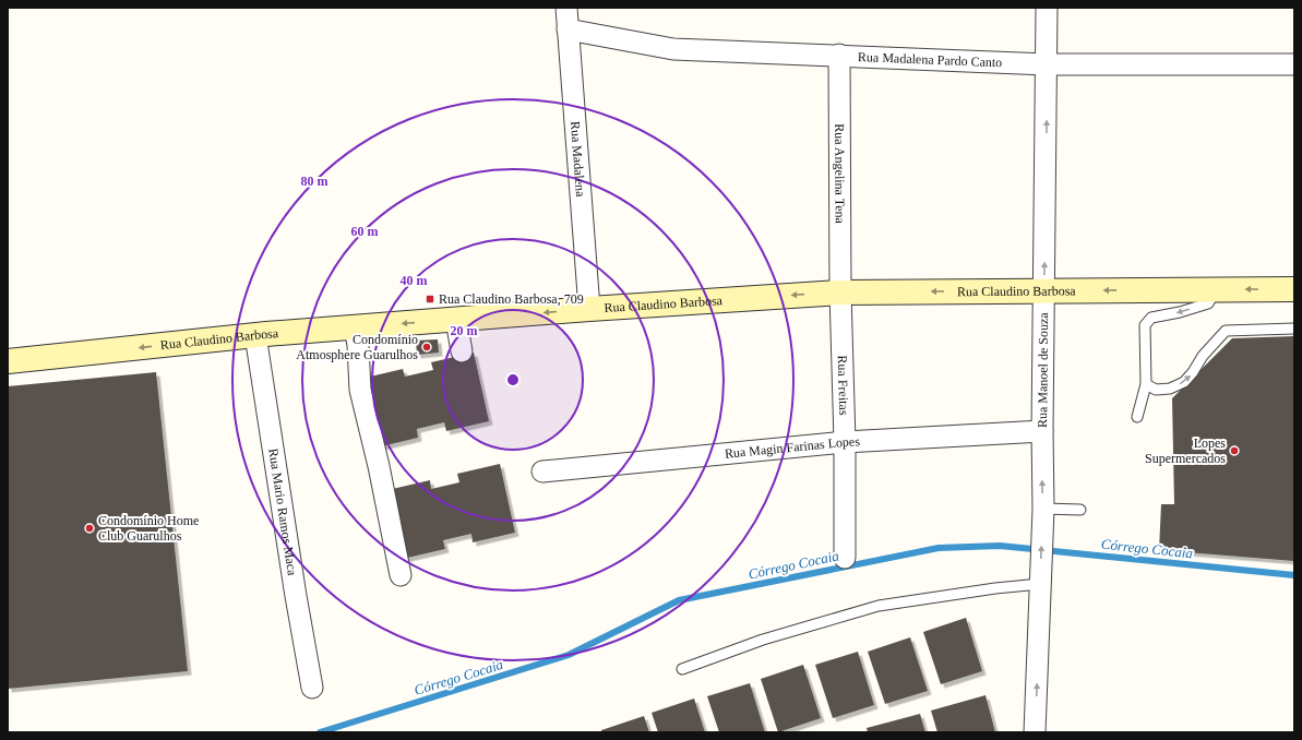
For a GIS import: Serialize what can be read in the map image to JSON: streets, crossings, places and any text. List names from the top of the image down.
{
  "streets": {
    "street": [
      "Rua Madalena Pardo Canto",
      "Rua Madalena",
      "Rua Angelina Tena",
      "Rua Claudino Barbosa",
      "Rua Manoel de Souza",
      "Rua Freitas",
      "Rua Magin Farinas Lopes",
      "Rua Mario Ramos Maca"
    ]
  },
  "crossings": [
    ["Rua Madalena Pardo Canto", "Rua Madalena"],
    ["Rua Madalena Pardo Canto", "Rua Angelina Tena"],
    ["Rua Madalena Pardo Canto", "Rua Manoel de Souza"],
    ["Rua Madalena", "Rua Claudino Barbosa"],
    ["Rua Angelina Tena", "Rua Claudino Barbosa"],
    ["Rua Angelina Tena", "Rua Freitas"],
    ["Rua Claudino Barbosa", "Rua Manoel de Souza"],
    ["Rua Claudino Barbosa", "Rua Freitas"],
    ["Rua Claudino Barbosa", "Rua Mario Ramos Maca"],
    ["Rua Manoel de Souza", "Rua Magin Farinas Lopes"],
    ["Rua Freitas", "Rua Magin Farinas Lopes"]
  ],
  "one_way": ["Rua Claudino Barbosa", "Rua Manoel de Souza"],
  "water": ["Córrego Cocaia"],
  "places": {
    "transit": ["Rua Claudino Barbosa, 709"],
    "other": ["Condomínio Atmosphere Guarulhos", "Lopes Supermercados", "Condomínio Home Club Guarulhos"]
  },
  "rings": [
    "80 m",
    "60 m",
    "40 m",
    "20 m"
  ]
}
